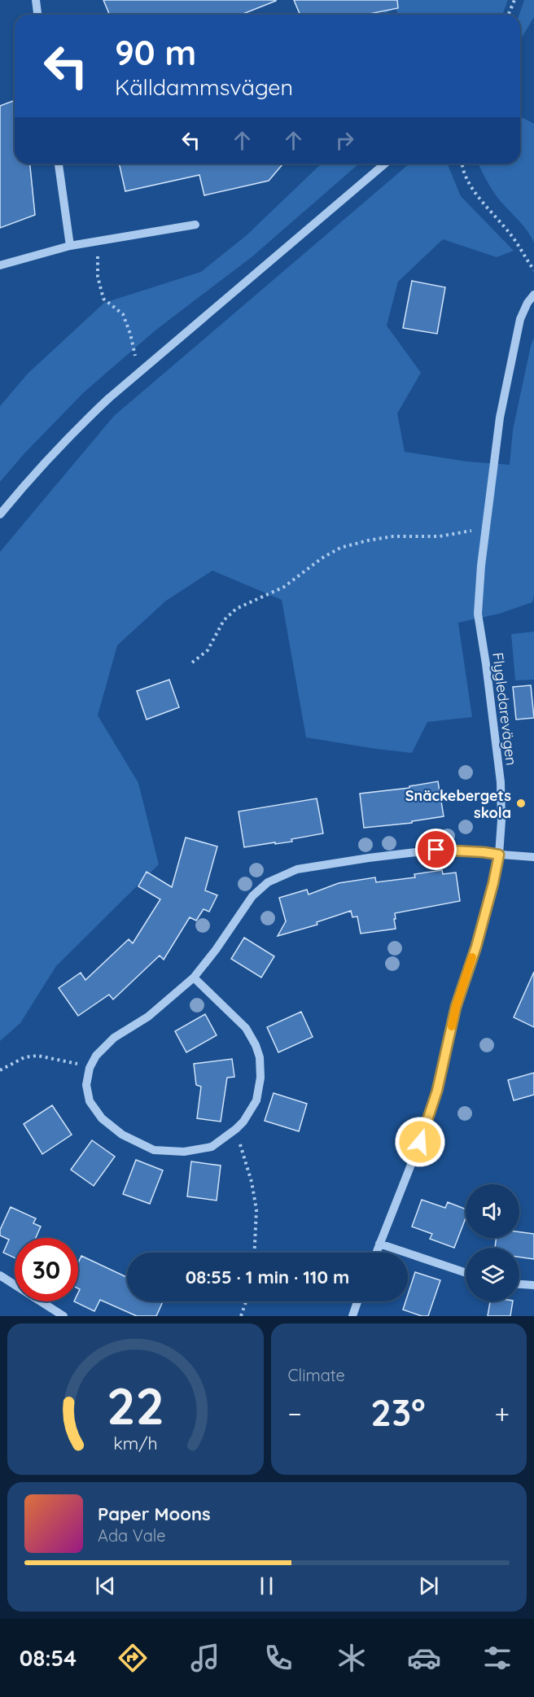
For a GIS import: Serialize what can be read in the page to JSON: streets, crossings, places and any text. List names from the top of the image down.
{
  "streets": {
    "street": ["Flygledarevägen"]
  },
  "places": ["Snäckebergets skola"],
  "page": {
    "turn": ["90 m", "Källdammsvägen"],
    "limit": "30",
    "trip": "08:55 · 1 min · 110 m",
    "tile": "Climate",
    "heat": ["−", "23°", "+"],
    "song": ["Paper Moons", "Ada Vale"],
    "tabs": "08:54",
    "gauge": ["22", "km/h"]
  }
}
